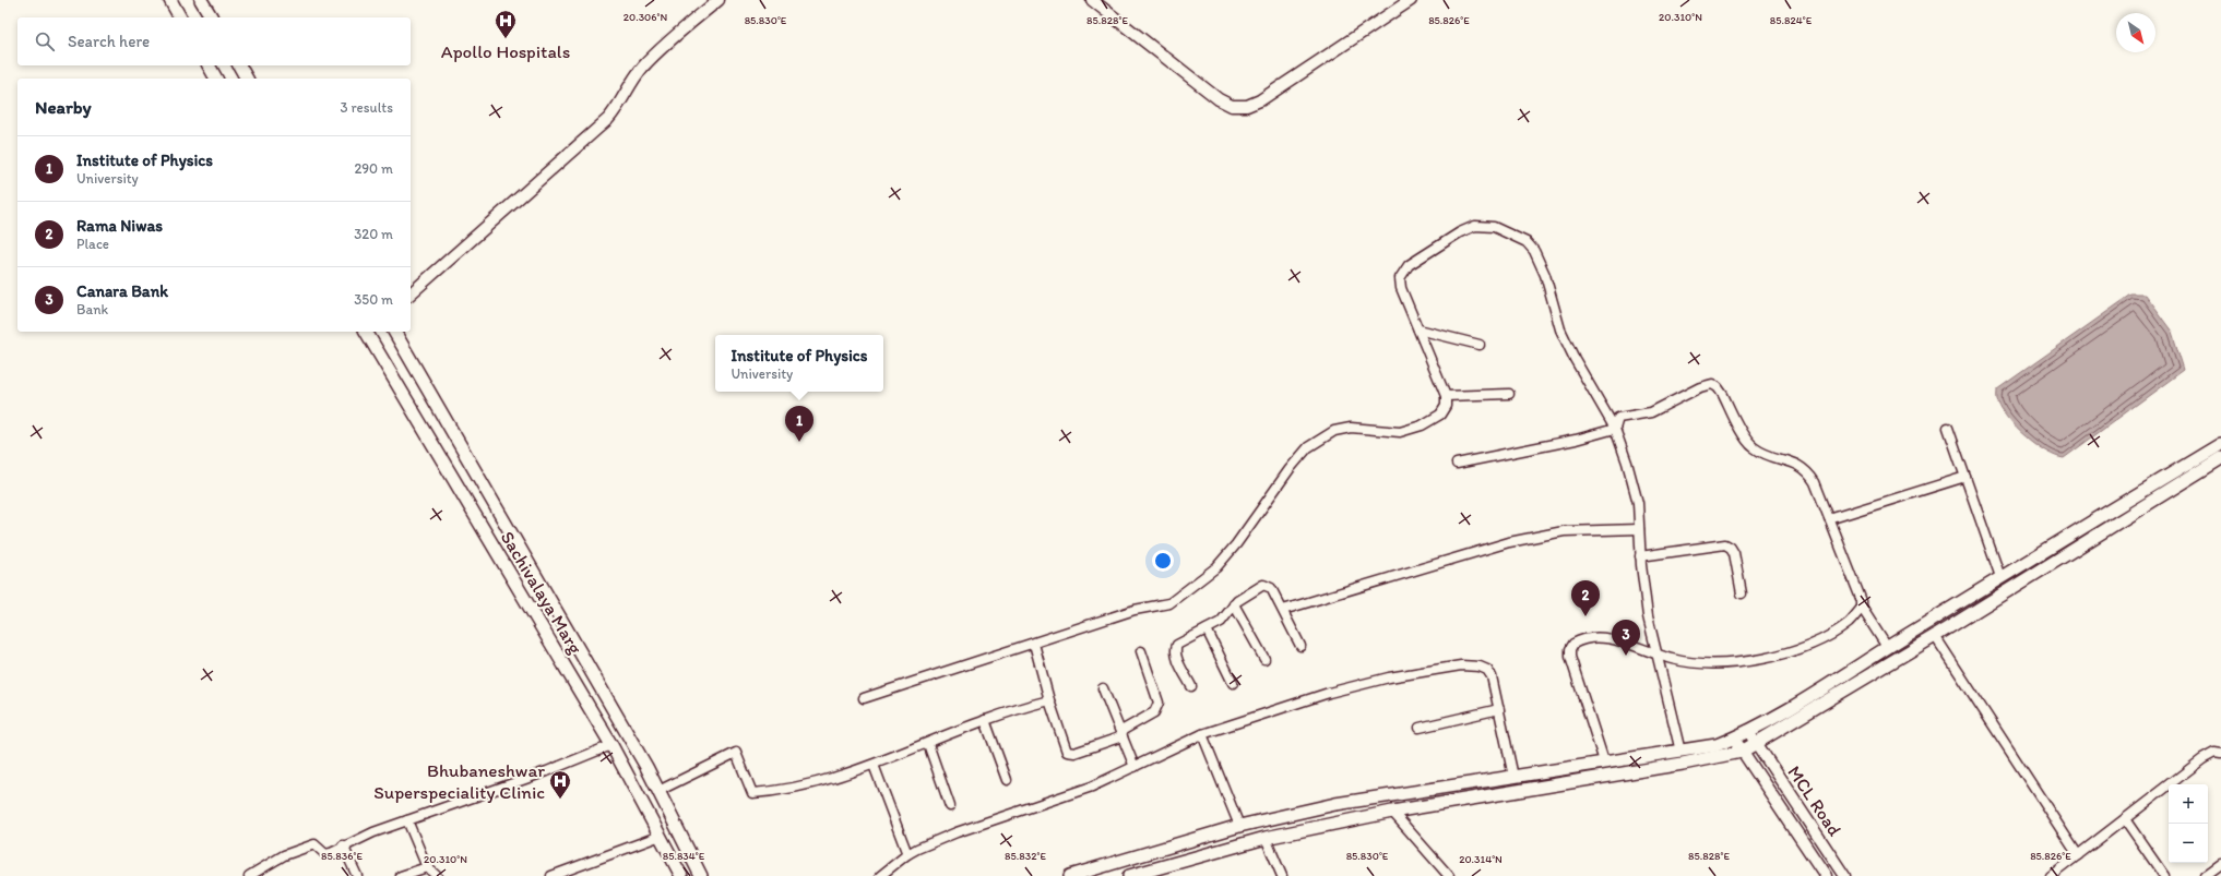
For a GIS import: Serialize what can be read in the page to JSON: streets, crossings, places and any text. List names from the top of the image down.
{
  "streets": {
    "main road": ["Sachivalaya Marg"],
    "street": ["MCL Road"]
  },
  "places": {
    "hospital": ["Apollo Hospitals", "Bhubaneshwar Superspeciality Clinic"]
  },
  "north": "bottom right",
  "page": {
    "search": "Search here",
    "heading": ["Nearby", "3 results"],
    "list": [
      {
        "mark": "1",
        "name": "Institute of Physics",
        "note": "University",
        "value": "290 m"
      },
      {
        "mark": "2",
        "name": "Rama Niwas",
        "note": "Place",
        "value": "320 m"
      },
      {
        "mark": "3",
        "name": "Canara Bank",
        "note": "Bank",
        "value": "350 m"
      }
    ],
    "popup": ["Institute of Physics", "University"],
    "pins": ["1", "2", "3"],
    "map_buttons": ["+", "−"]
  },
  "coordinates": [
    "20.306°N",
    "20.310°N",
    "85.830°E",
    "85.826°E",
    "85.824°E",
    "85.828°E",
    "85.836°E",
    "85.834°E",
    "85.832°E",
    "20.314°N"
  ]
}
